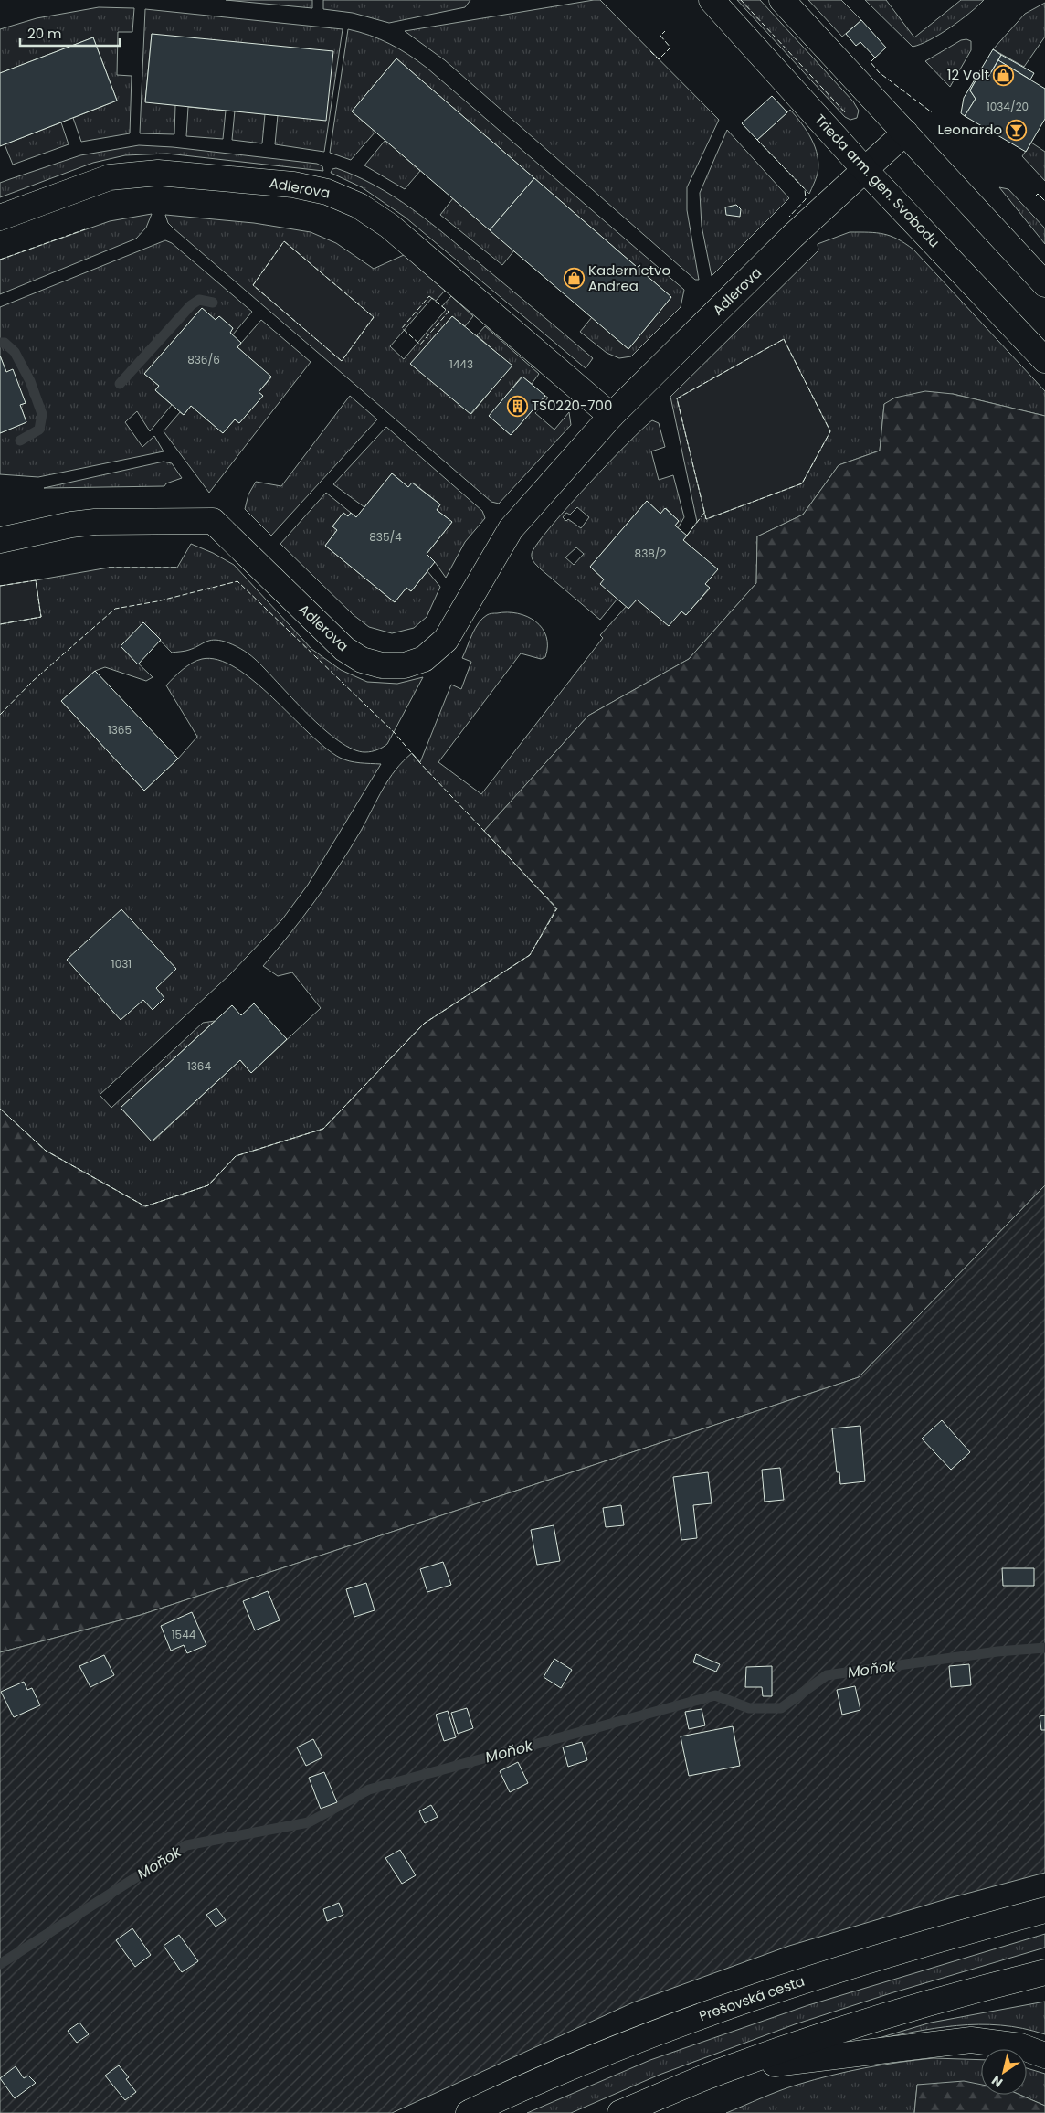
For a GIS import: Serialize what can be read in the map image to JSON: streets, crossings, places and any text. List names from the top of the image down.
{
  "streets": {
    "main road": ["Trieda arm. gen. Svobodu", "Adlerova", "Prešovská cesta"]
  },
  "crossings": [
    ["Trieda arm. gen. Svobodu", "Adlerova"]
  ],
  "water": ["Moňok"],
  "places": {
    "shop": ["12 Volt", "Kaderníctvo Andrea"],
    "bar": ["Leonardo"],
    "building": ["TS0220-700"]
  },
  "house_numbers": [
    "1034/20",
    "836/6",
    "1443",
    "835/4",
    "838/2",
    "1365",
    "1031",
    "1364",
    "1544"
  ],
  "scale_bar": "20 m",
  "north": "bottom left"
}
